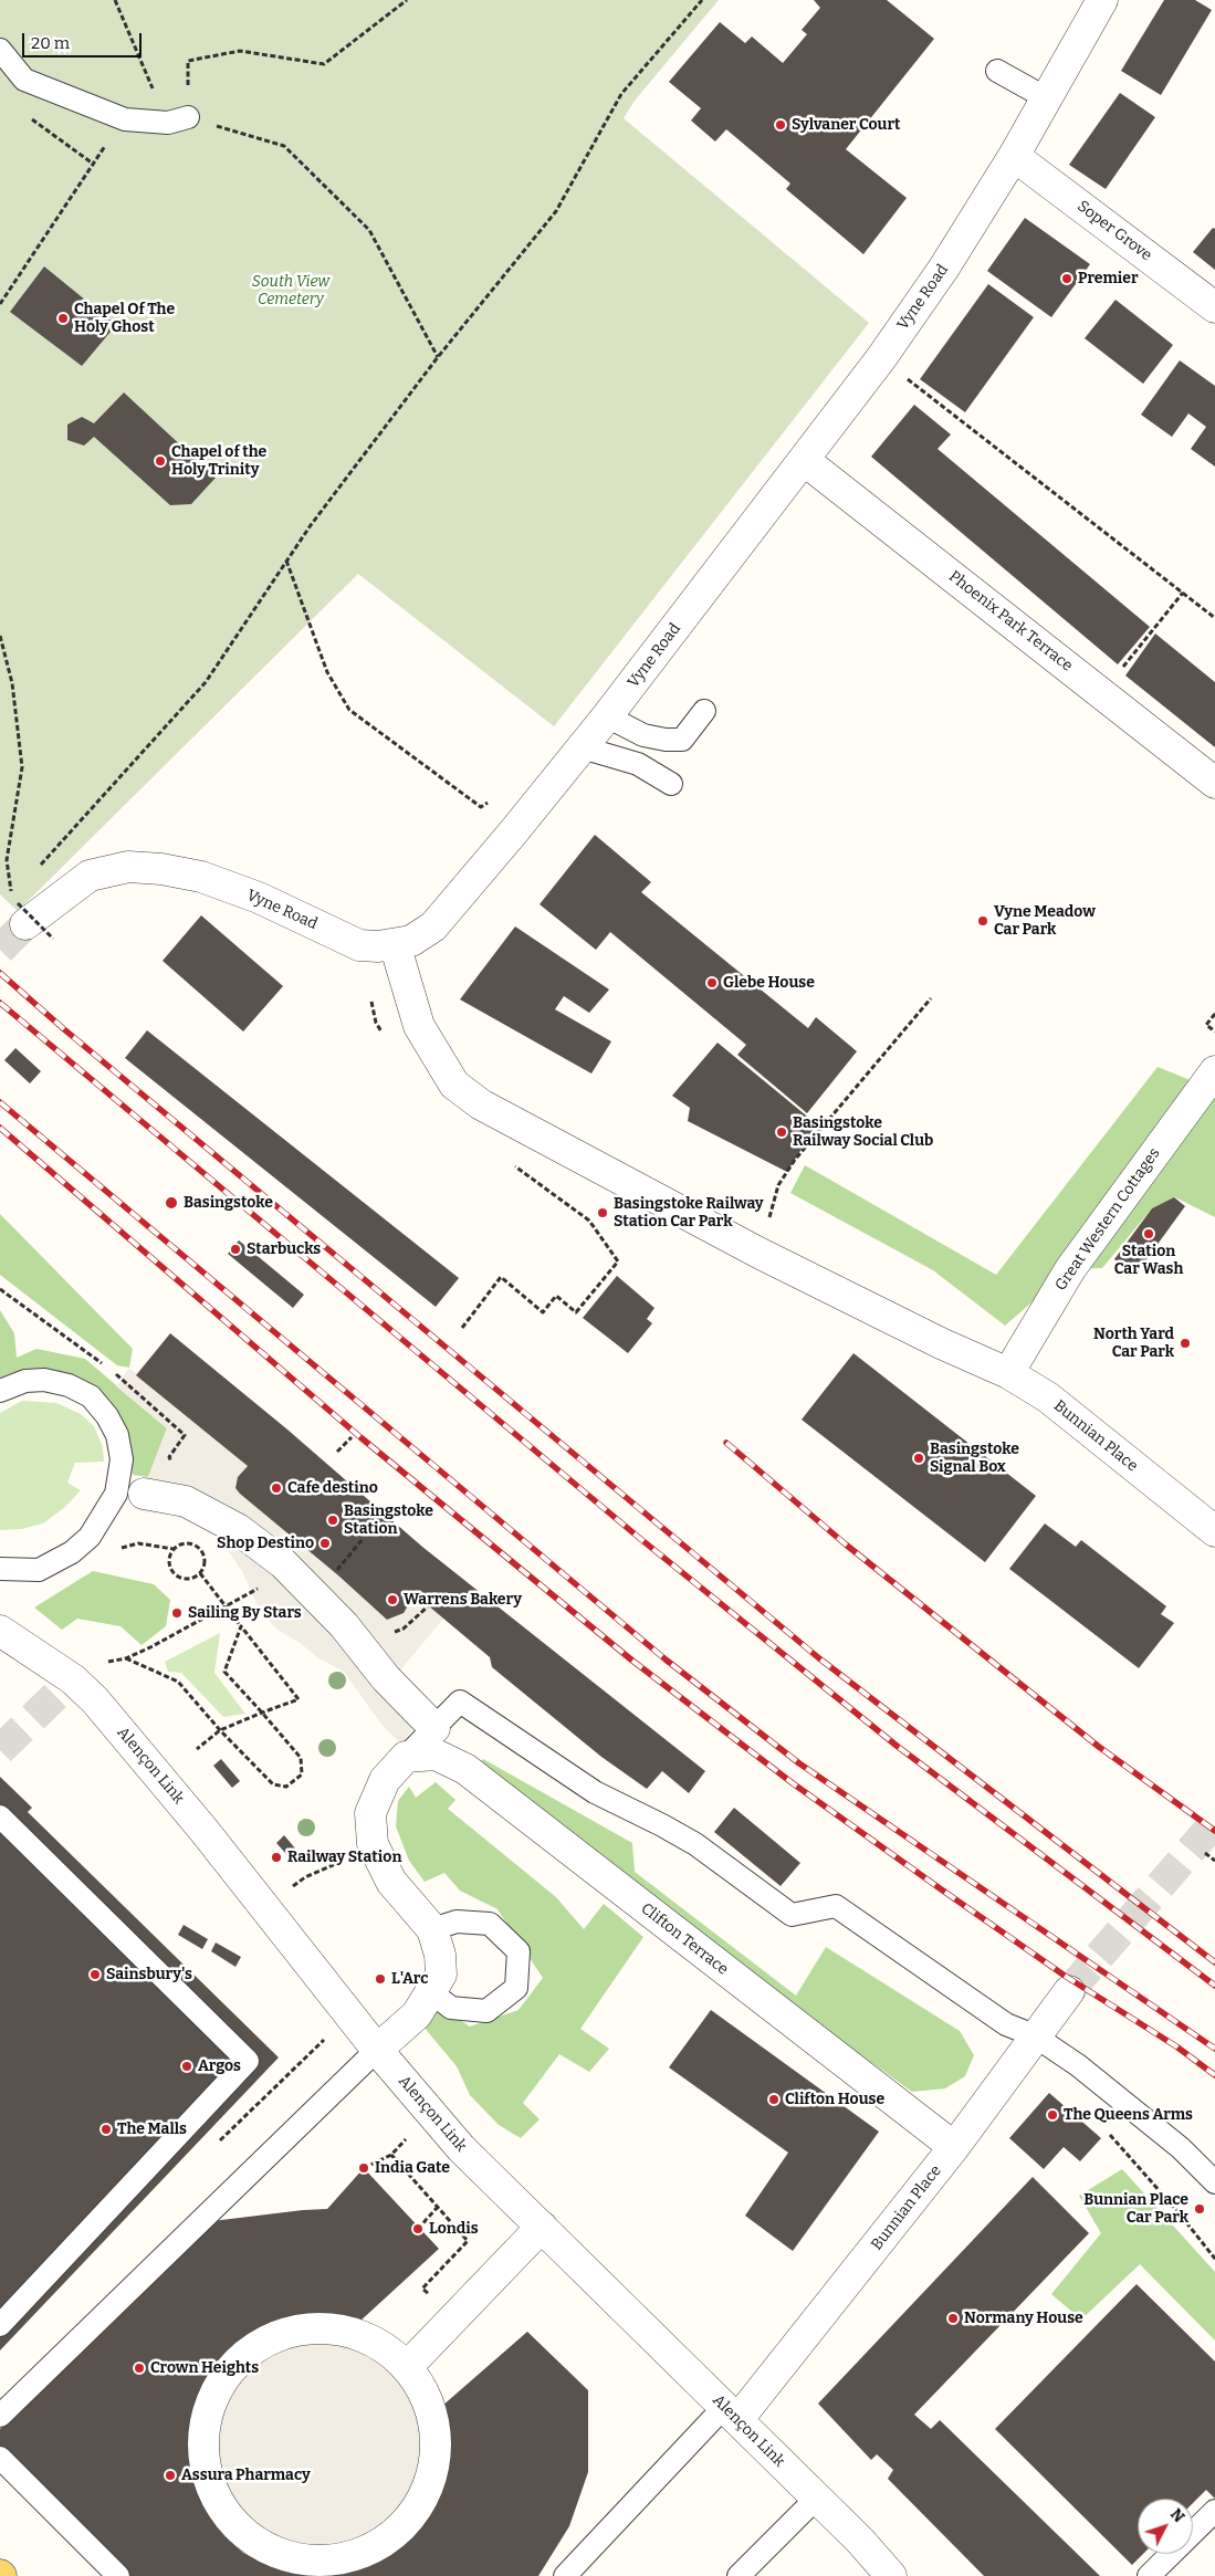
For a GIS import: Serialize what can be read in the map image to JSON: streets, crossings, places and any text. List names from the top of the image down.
{
  "streets": {
    "street": [
      "Soper Grove",
      "Vyne Road",
      "Phoenix Park Terrace",
      "Great Western Cottages",
      "Bunnian Place",
      "Alençon Link",
      "Clifton Terrace"
    ]
  },
  "crossings": [
    ["Soper Grove", "Vyne Road"],
    ["Vyne Road", "Phoenix Park Terrace"],
    ["Vyne Road", "Bunnian Place"],
    ["Great Western Cottages", "Bunnian Place"],
    ["Bunnian Place", "Alençon Link"],
    ["Bunnian Place", "Clifton Terrace"]
  ],
  "parks": ["South View Cemetery"],
  "places": [
    "Sylvaner Court",
    "Premier",
    "Chapel Of The Holy Ghost",
    "Chapel of the Holy Trinity",
    "Vyne Meadow Car Park",
    "Glebe House",
    "Basingstoke Railway Social Club",
    "Basingstoke",
    "Basingstoke Railway Station Car Park",
    "Station Car Wash",
    "Starbucks",
    "North Yard Car Park",
    "Basingstoke Signal Box",
    "Cafe destino",
    "Basingstoke Station",
    "Shop Destino",
    "Warrens Bakery",
    "Sailing By Stars",
    "Railway Station",
    "Sainsbury's",
    "L'Arc",
    "Argos",
    "Clifton House",
    "The Queens Arms",
    "The Malls",
    "India Gate",
    "Bunnian Place Car Park",
    "Londis",
    "Normany House",
    "Crown Heights",
    "Assura Pharmacy"
  ],
  "scale_bar": "20 m",
  "north": "top right"
}
